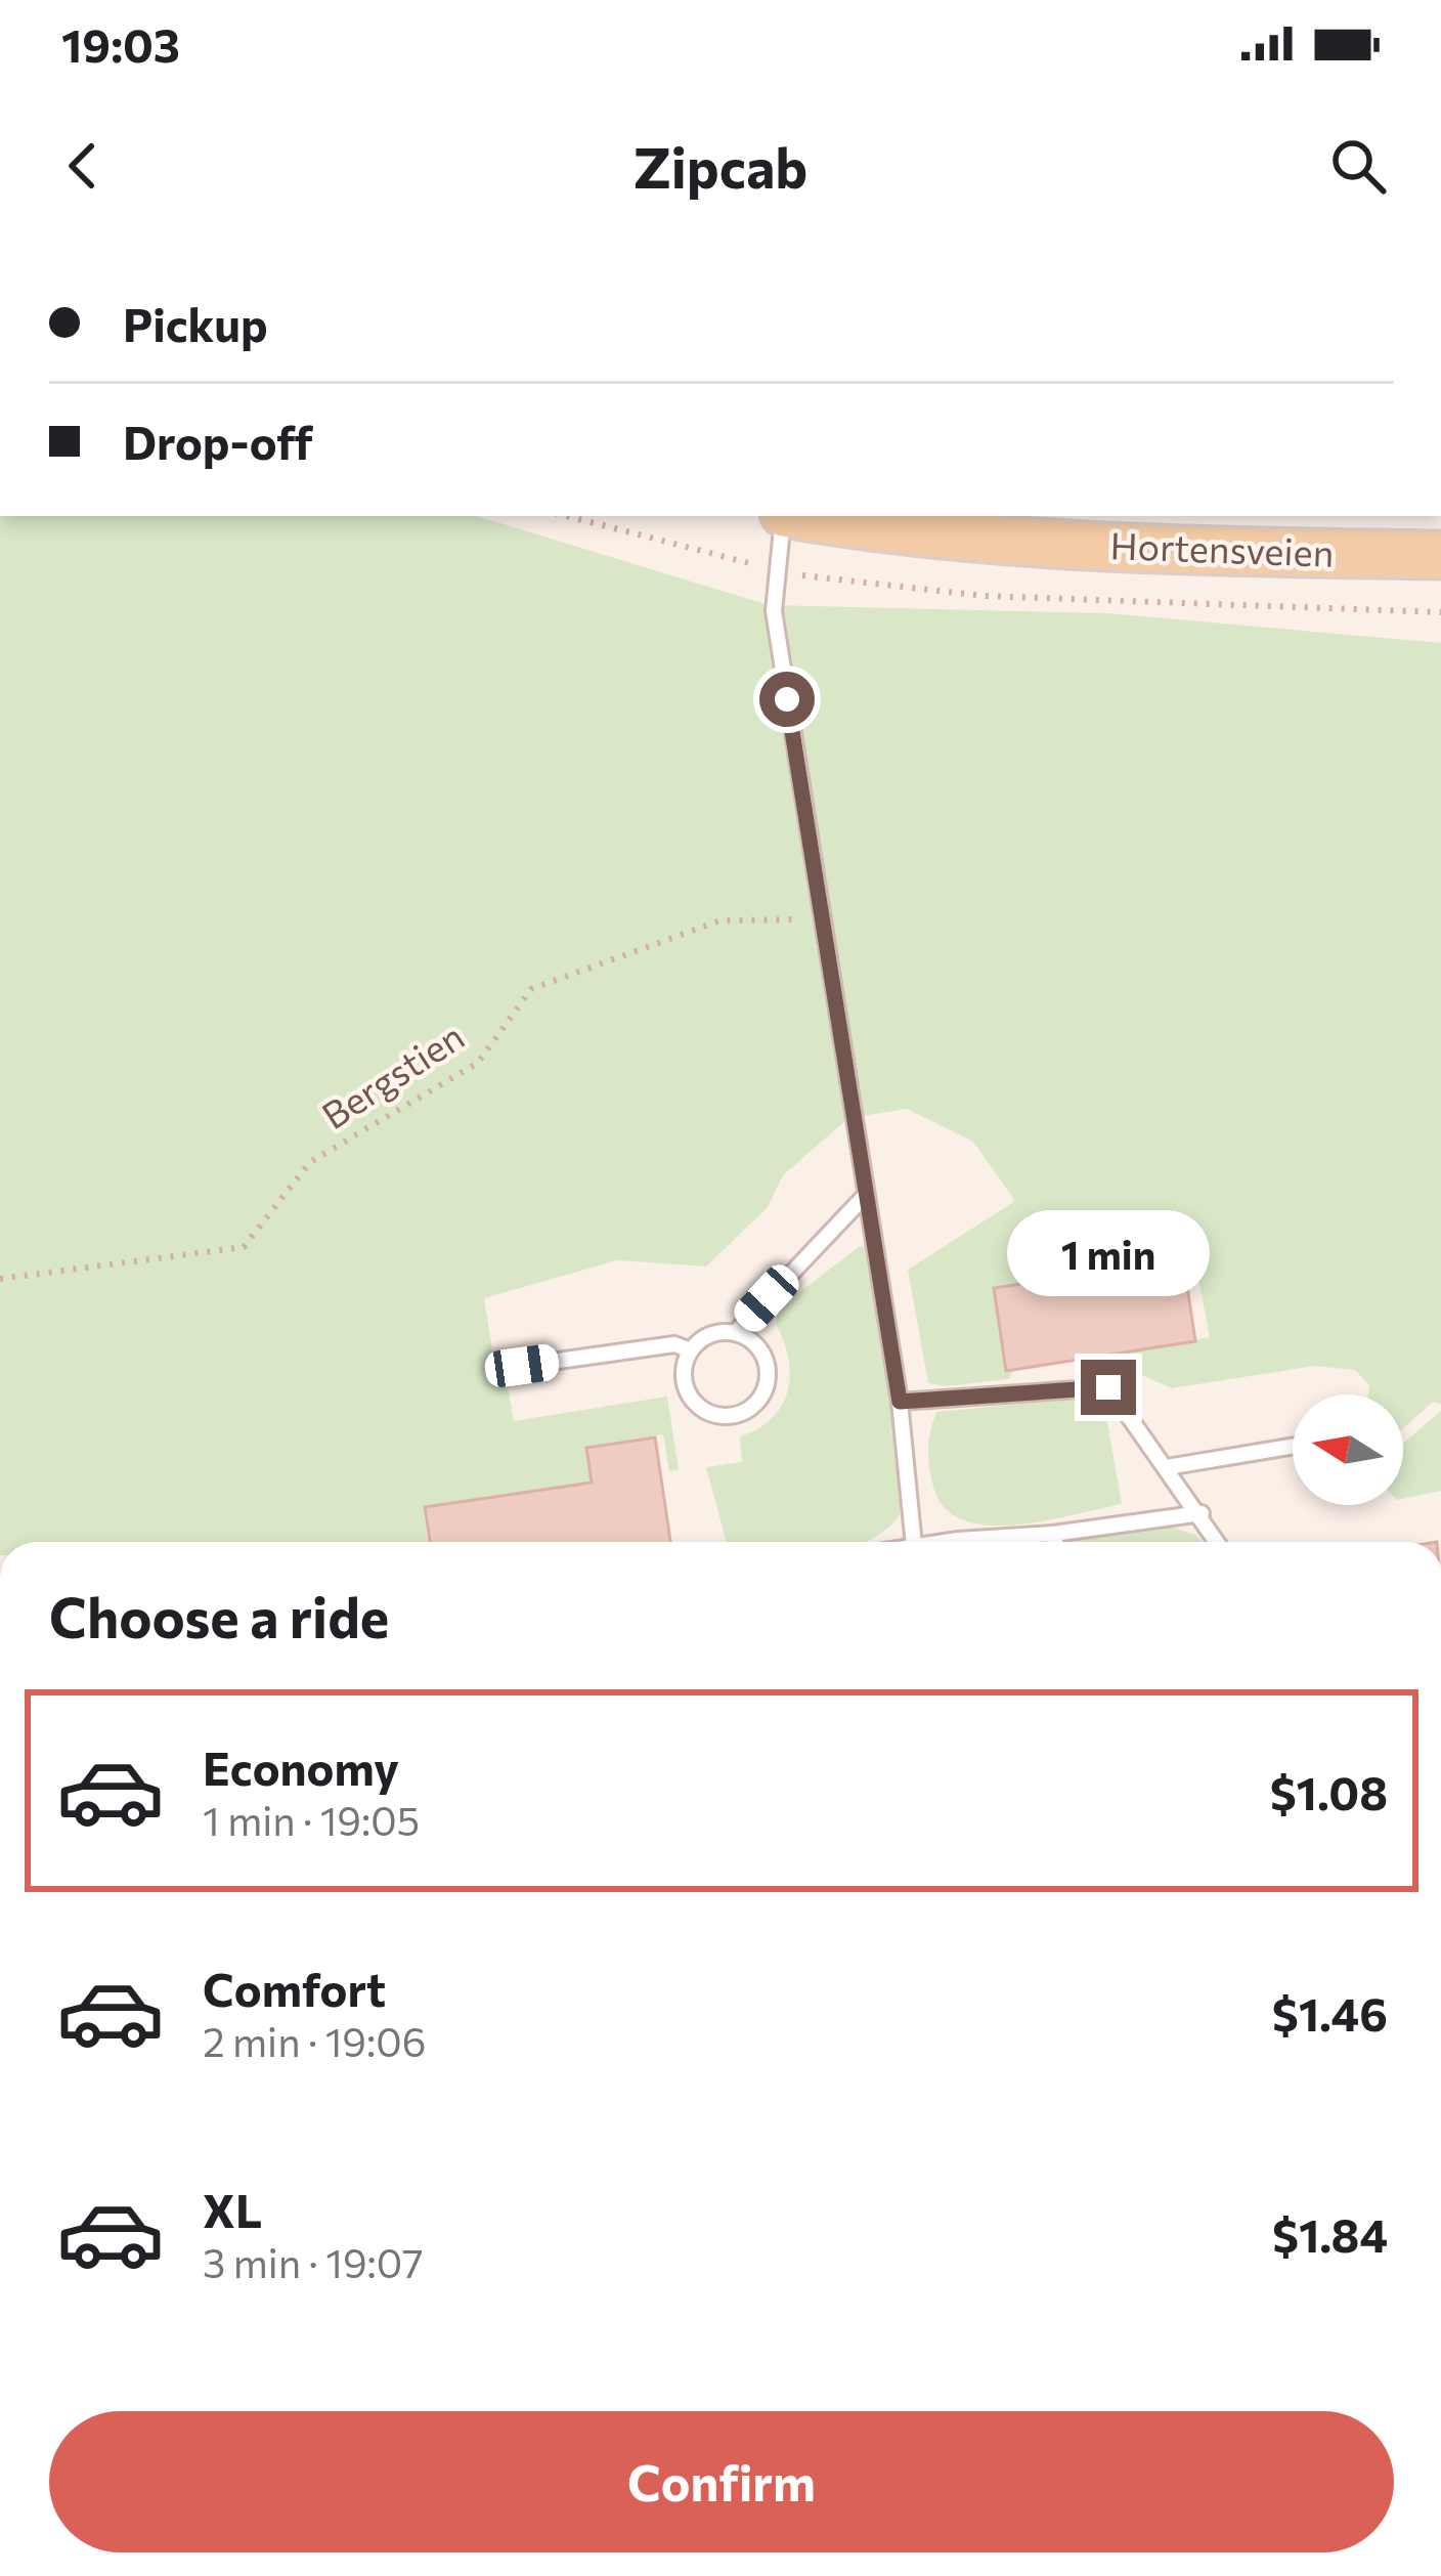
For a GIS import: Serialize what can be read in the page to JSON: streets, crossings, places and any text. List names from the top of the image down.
{
  "streets": {
    "main road": ["Hortensveien"],
    "path": ["Bergstien"]
  },
  "north": "left",
  "page": {
    "status": "19:03",
    "header": "Zipcab",
    "banner": ["Pickup", "Drop-off"],
    "bubble": "1 min",
    "heading": "Choose a ride",
    "list": [
      {
        "name": "Economy",
        "note": "1 min · 19:05",
        "value": "$1.08"
      },
      {
        "name": "Comfort",
        "note": "2 min · 19:06",
        "value": "$1.46"
      },
      {
        "name": "XL",
        "note": "3 min · 19:07",
        "value": "$1.84"
      }
    ],
    "buttons": "Confirm"
  }
}
